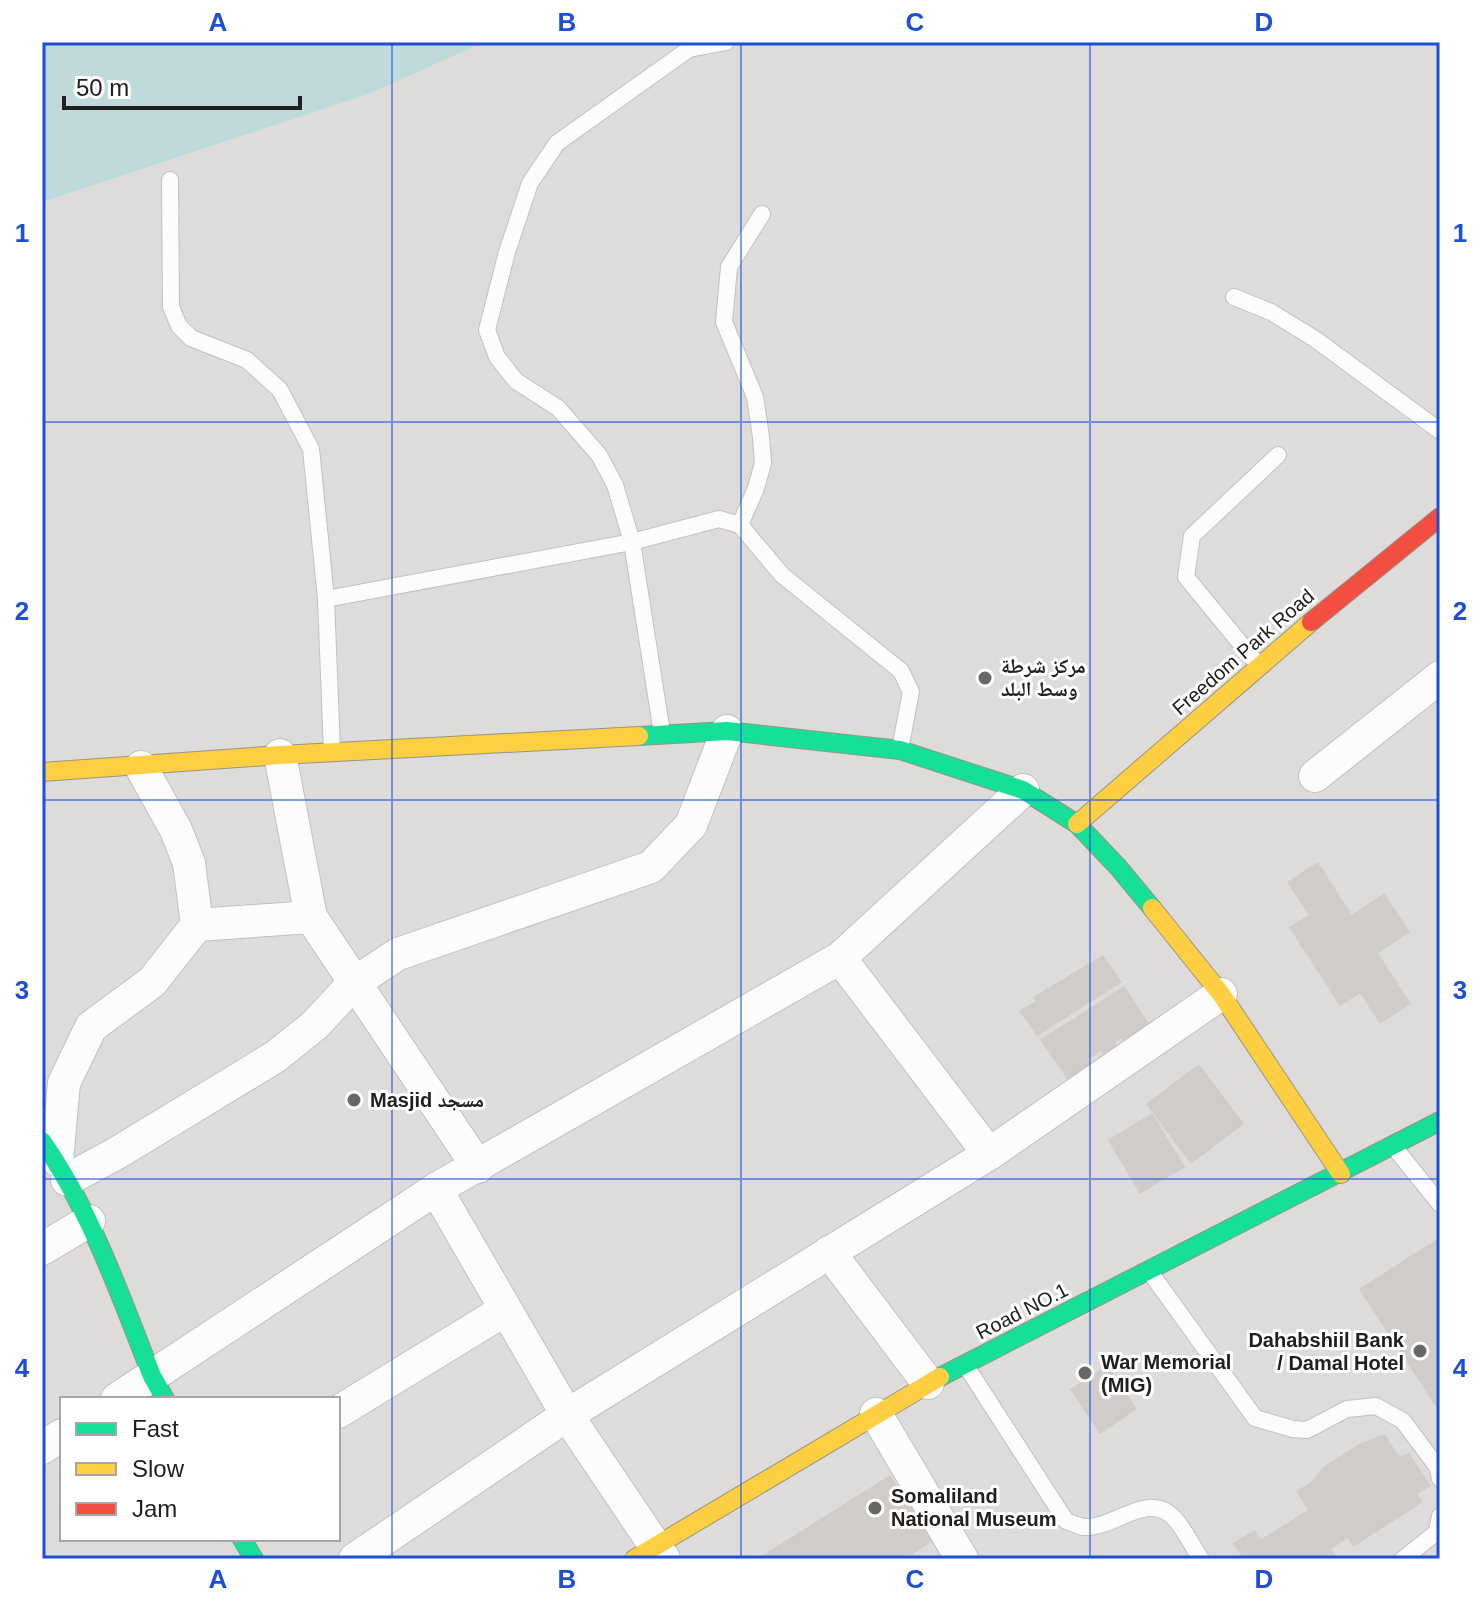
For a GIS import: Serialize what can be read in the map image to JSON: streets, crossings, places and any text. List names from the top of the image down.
{
  "streets": {
    "main road": ["Freedom Park Road", "Road NO.1"]
  },
  "places": [
    "مركز شرطة وسط البلد",
    "Masjid مسجد",
    "Dahabshiil Bank / Damal Hotel",
    "War Memorial (MIG)",
    "Somaliland National Museum"
  ],
  "legend": ["Fast", "Slow", "Jam"],
  "scale_bar": "50 m",
  "grid": {
    "columns": [
      "A",
      "B",
      "C",
      "D"
    ],
    "rows": [
      "1",
      "2",
      "3",
      "4"
    ]
  }
}
